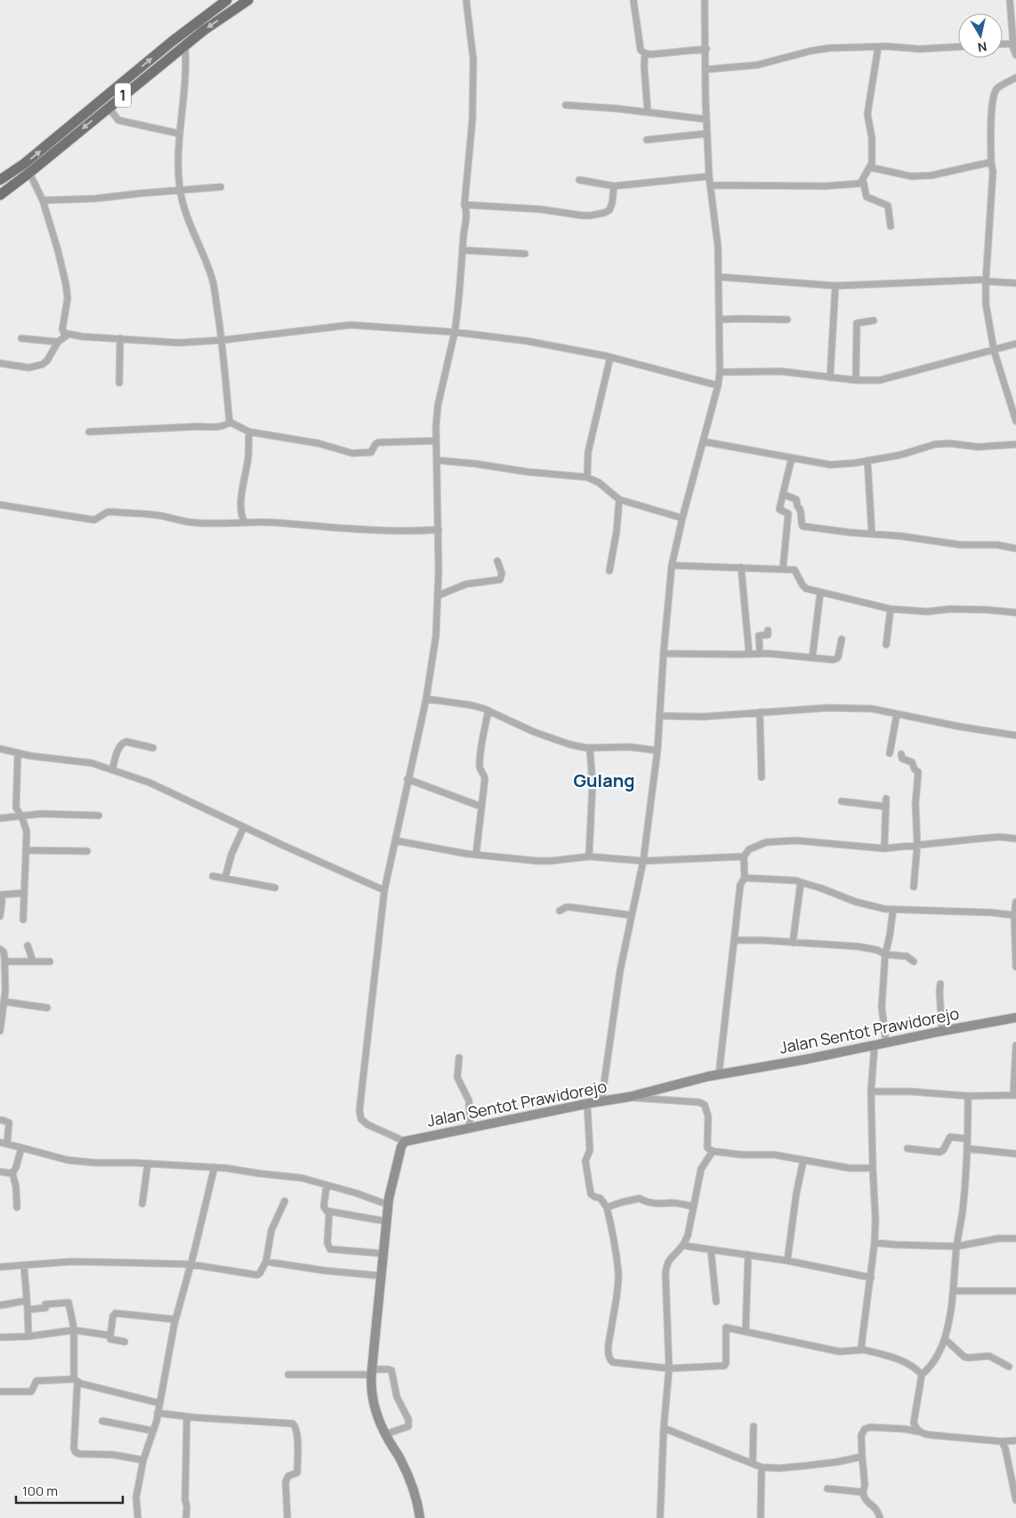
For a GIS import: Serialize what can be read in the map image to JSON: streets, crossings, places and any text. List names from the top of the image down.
{
  "streets": {
    "highway": ["1"],
    "main road": ["Jalan Sentot Prawidorejo"]
  },
  "districts": ["Gulang"],
  "scale_bar": "100 m",
  "north": "bottom"
}
